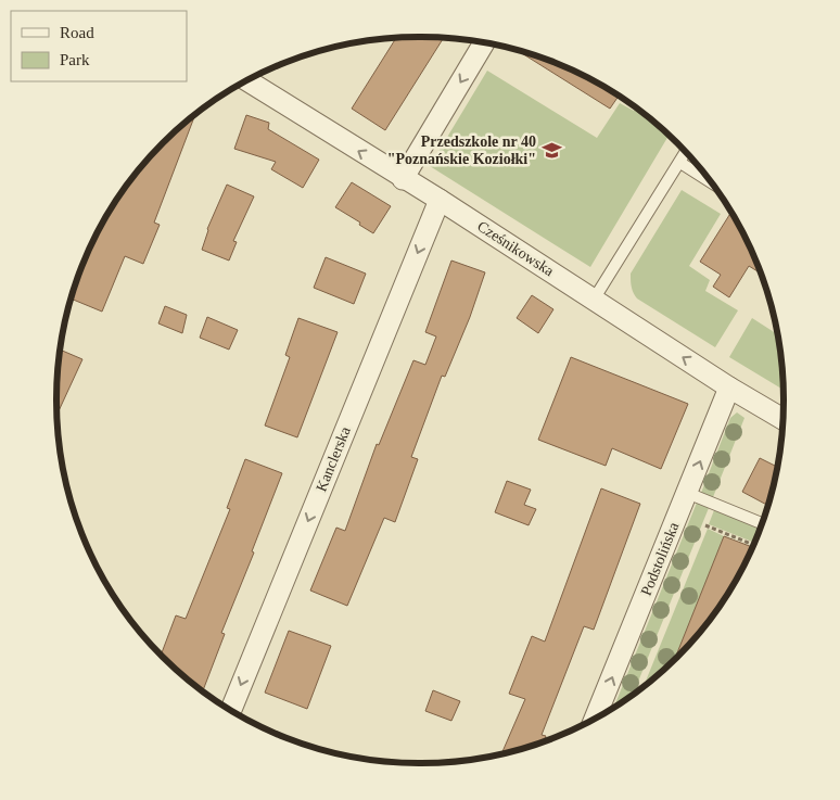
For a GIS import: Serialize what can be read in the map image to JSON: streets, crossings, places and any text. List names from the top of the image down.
{
  "streets": {
    "street": ["Cześnikowska", "Kanclerska", "Podstolińska"]
  },
  "crossings": [
    ["Cześnikowska", "Kanclerska"],
    ["Cześnikowska", "Podstolińska"]
  ],
  "one_way": ["Cześnikowska", "Kanclerska", "Podstolińska"],
  "places": {
    "school or university": ["Przedszkole nr 40 \"Poznańskie Koziołki\""]
  },
  "legend": ["Road", "Park"]
}
